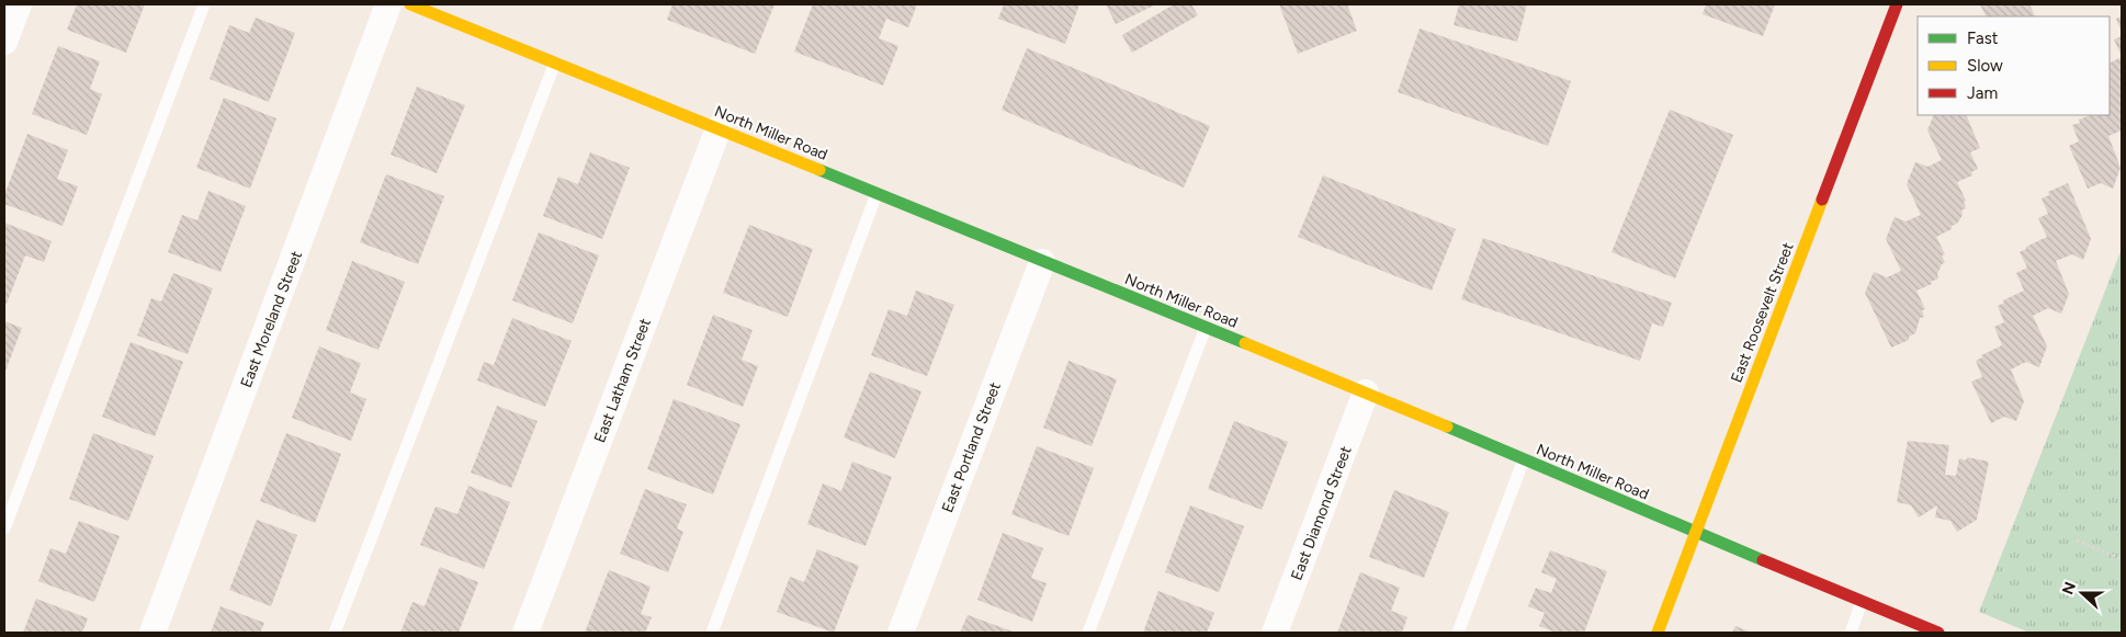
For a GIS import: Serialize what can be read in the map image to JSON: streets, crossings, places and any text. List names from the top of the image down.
{
  "streets": {
    "street": [
      "North Miller Road",
      "East Roosevelt Street",
      "East Moreland Street",
      "East Latham Street",
      "East Portland Street",
      "East Diamond Street"
    ]
  },
  "crossings": [
    ["North Miller Road", "East Roosevelt Street"],
    ["North Miller Road", "East Latham Street"],
    ["North Miller Road", "East Portland Street"],
    ["North Miller Road", "East Diamond Street"]
  ],
  "legend": ["Fast", "Slow", "Jam"],
  "north": "left"
}
